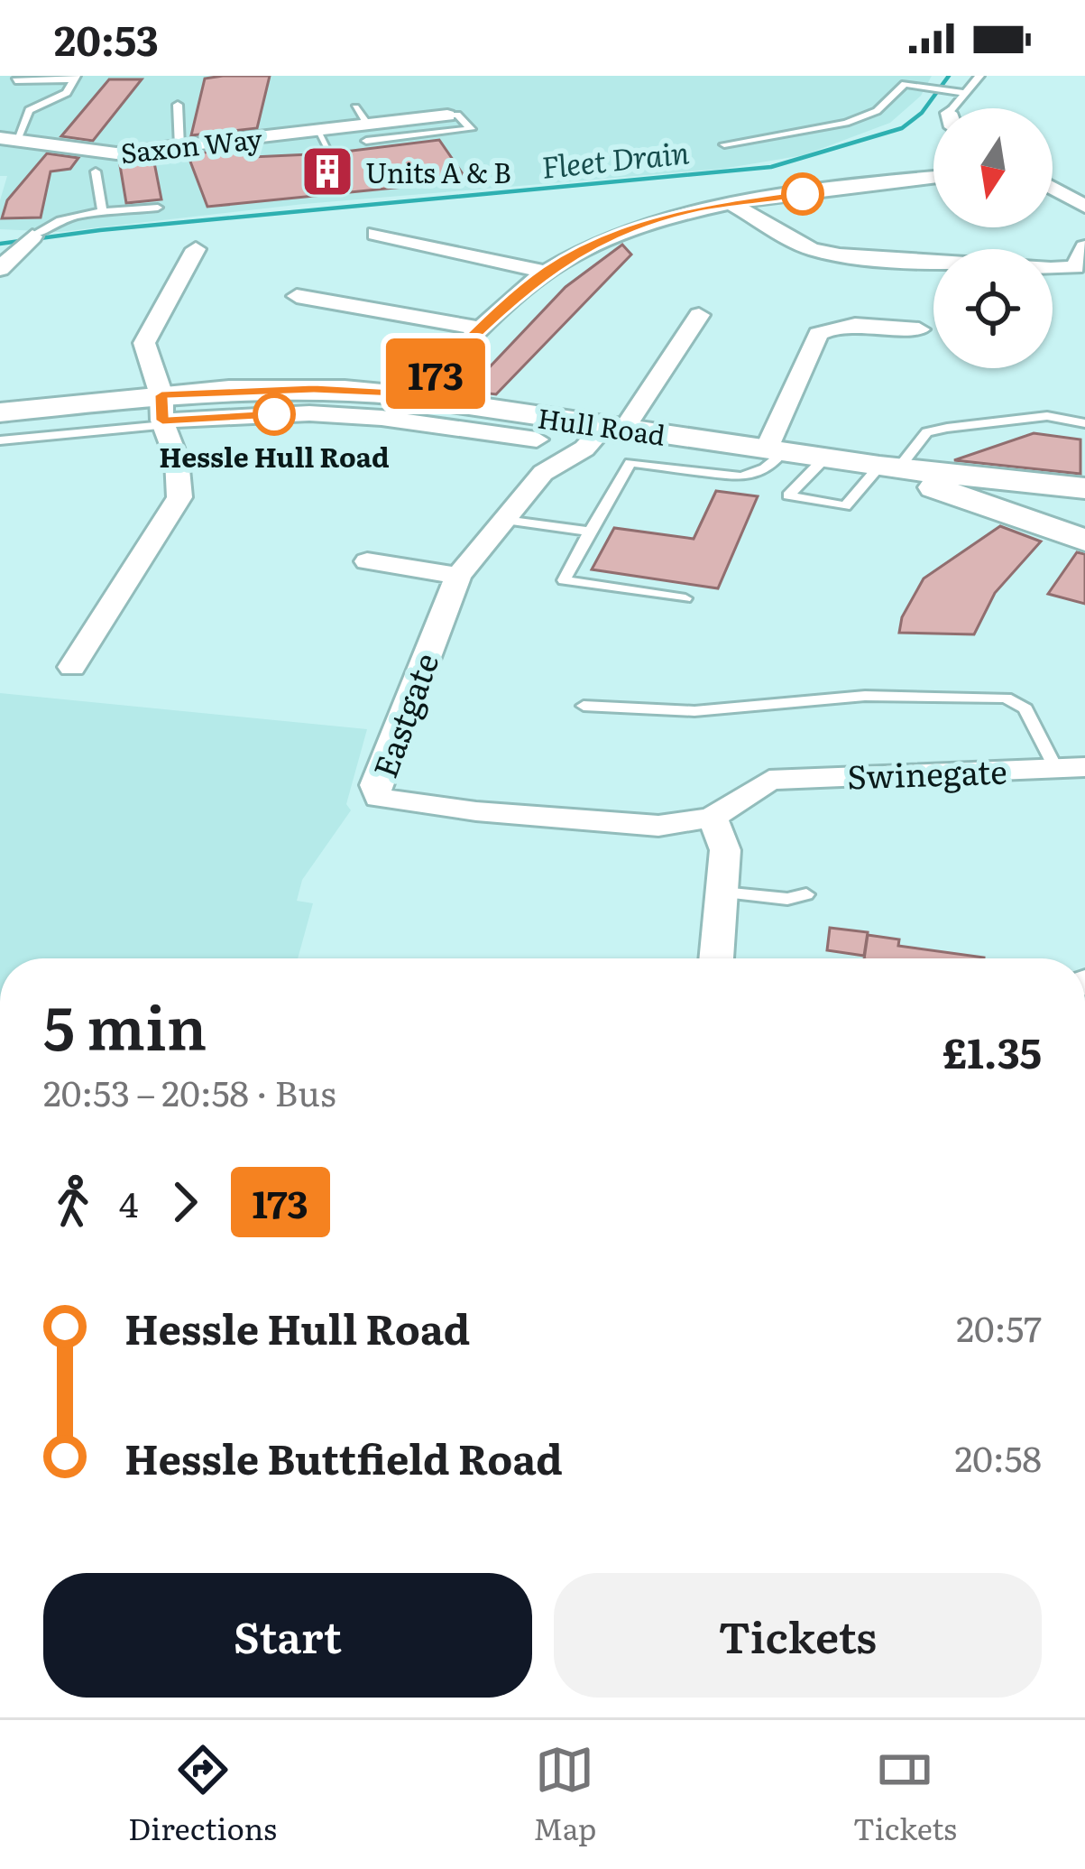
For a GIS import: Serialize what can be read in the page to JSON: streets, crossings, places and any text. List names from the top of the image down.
{
  "streets": {
    "street": [
      "Saxon Way",
      "Hull Road",
      "Eastgate",
      "Swinegate"
    ]
  },
  "crossings": [
    ["Hull Road", "Eastgate"],
    ["Eastgate", "Swinegate"]
  ],
  "water": ["Fleet Drain"],
  "places": {
    "building": ["Units A & B"],
    "other": ["Hessle Hull Road"]
  },
  "lines": ["bus line 173"],
  "north": "bottom",
  "page": {
    "status": "20:53",
    "on_map": "173",
    "heading": ["5 min", "20:53 – 20:58 · Bus", "£1.35"],
    "legs": ["4", "173"],
    "list": [
      {
        "name": "Hessle Hull Road",
        "value": "20:57"
      },
      {
        "name": "Hessle Buttfield Road",
        "value": "20:58"
      }
    ],
    "buttons": ["Start", "Tickets"],
    "tabs": ["Directions", "Map", "Tickets"]
  }
}
